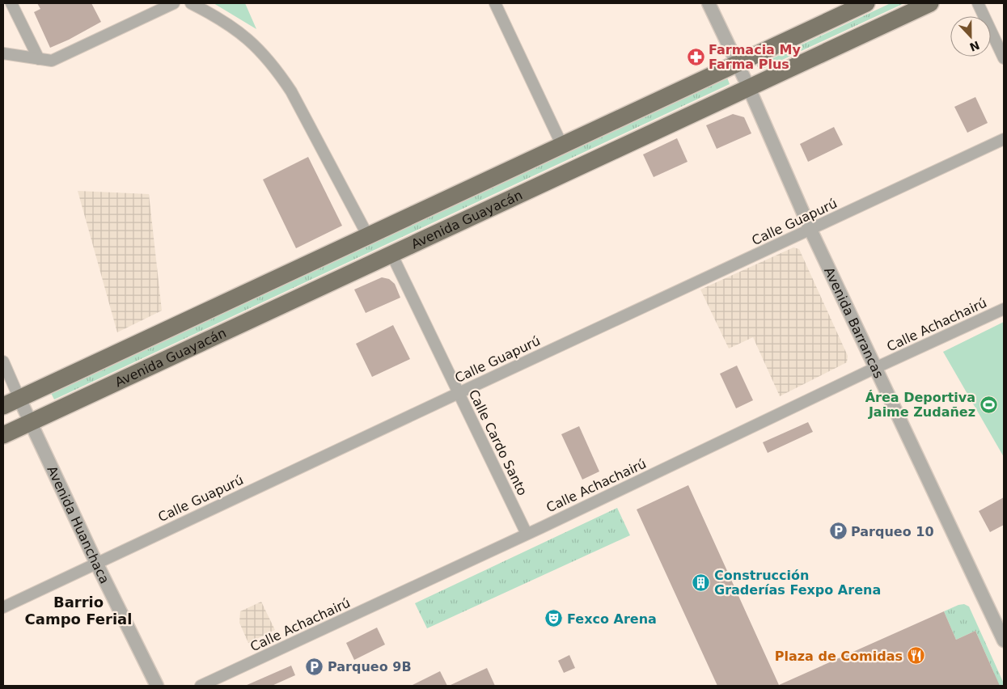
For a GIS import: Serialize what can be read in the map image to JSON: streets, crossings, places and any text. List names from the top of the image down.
{
  "streets": {
    "main road": ["Avenida Guayacán"],
    "street": [
      "Calle Guapurú",
      "Avenida Barrancas",
      "Calle Achachairú",
      "Calle Cardo Santo",
      "Avenida Huanchaca"
    ]
  },
  "crossings": [
    ["Avenida Guayacán", "Avenida Barrancas"],
    ["Avenida Guayacán", "Calle Cardo Santo"],
    ["Avenida Guayacán", "Avenida Huanchaca"],
    ["Calle Guapurú", "Avenida Barrancas"],
    ["Calle Guapurú", "Calle Cardo Santo"],
    ["Calle Guapurú", "Avenida Huanchaca"],
    ["Avenida Barrancas", "Calle Achachairú"],
    ["Calle Achachairú", "Calle Cardo Santo"]
  ],
  "districts": ["Barrio Campo Ferial"],
  "places": {
    "pharmacy": ["Farmacia My Farma Plus"],
    "sports": ["Área Deportiva Jaime Zudañez"],
    "parking": ["Parqueo 10", "Parqueo 9B"],
    "building": ["Construcción Graderías Fexpo Arena"],
    "theatre": ["Fexco Arena"],
    "restaurant": ["Plaza de Comidas"]
  },
  "north": "bottom"
}
